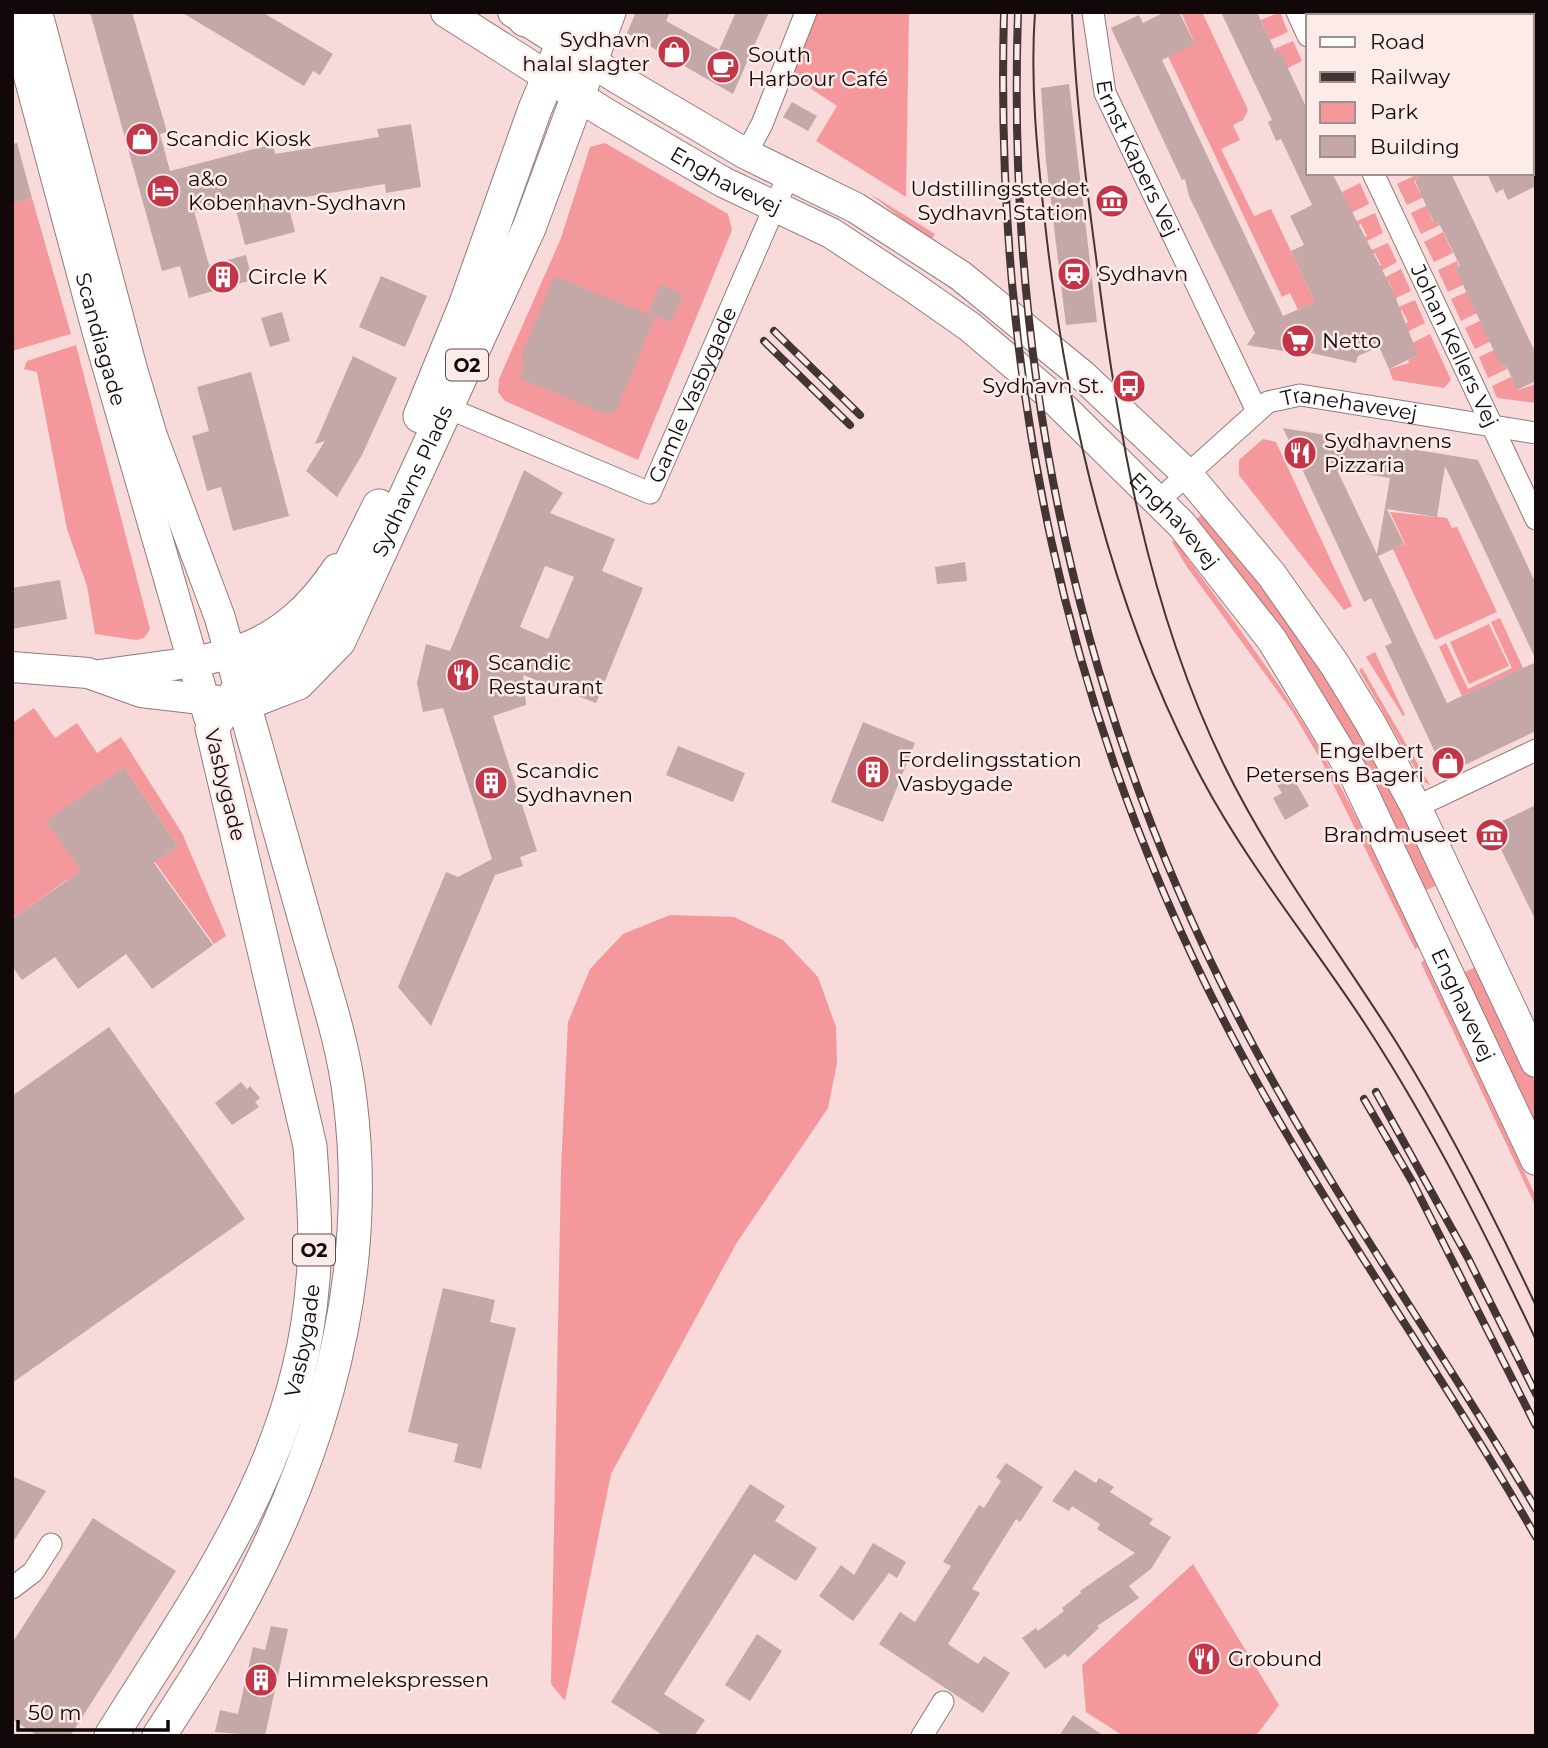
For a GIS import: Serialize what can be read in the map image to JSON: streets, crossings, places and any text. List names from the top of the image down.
{
  "streets": {
    "main road": ["O2", "Sydhavns Plads", "Vasbygade"],
    "street": [
      "Ernst Kapers Vej",
      "Enghavevej",
      "Scandiagade",
      "Johan Kellers Vej",
      "Gamle Vasbygade",
      "Tranehavevej"
    ]
  },
  "crossings": [
    ["Ernst Kapers Vej", "Tranehavevej"],
    ["Enghavevej", "O2"],
    ["Enghavevej", "Gamle Vasbygade"],
    ["Enghavevej", "Tranehavevej"],
    ["Enghavevej", "Sydhavns Plads"],
    ["Scandiagade", "O2"],
    ["Scandiagade", "Sydhavns Plads"],
    ["Scandiagade", "Vasbygade"],
    ["Johan Kellers Vej", "Tranehavevej"],
    ["O2", "Sydhavns Plads"],
    ["O2", "Vasbygade"],
    ["Gamle Vasbygade", "Sydhavns Plads"],
    ["Sydhavns Plads", "Vasbygade"]
  ],
  "places": {
    "shop": ["Sydhavn halal slagter", "Scandic Kiosk", "Engelbert Petersens Bageri"],
    "cafe": ["South Harbour Café"],
    "hotel": ["a&o Kobenhavn-Sydhavn"],
    "museum": ["Udstillingsstedet Sydhavn Station", "Brandmuseet"],
    "station": ["Sydhavn"],
    "building": [
      "Circle K",
      "Fordelingsstation Vasbygade",
      "Scandic Sydhavnen",
      "Himmelekspressen"
    ],
    "supermarket": ["Netto"],
    "bus stop": ["Sydhavn St."],
    "restaurant": ["Sydhavnens Pizzaria", "Scandic Restaurant", "Grobund"]
  },
  "legend": [
    "Road",
    "Railway",
    "Park",
    "Building"
  ],
  "scale_bar": "50 m"
}
